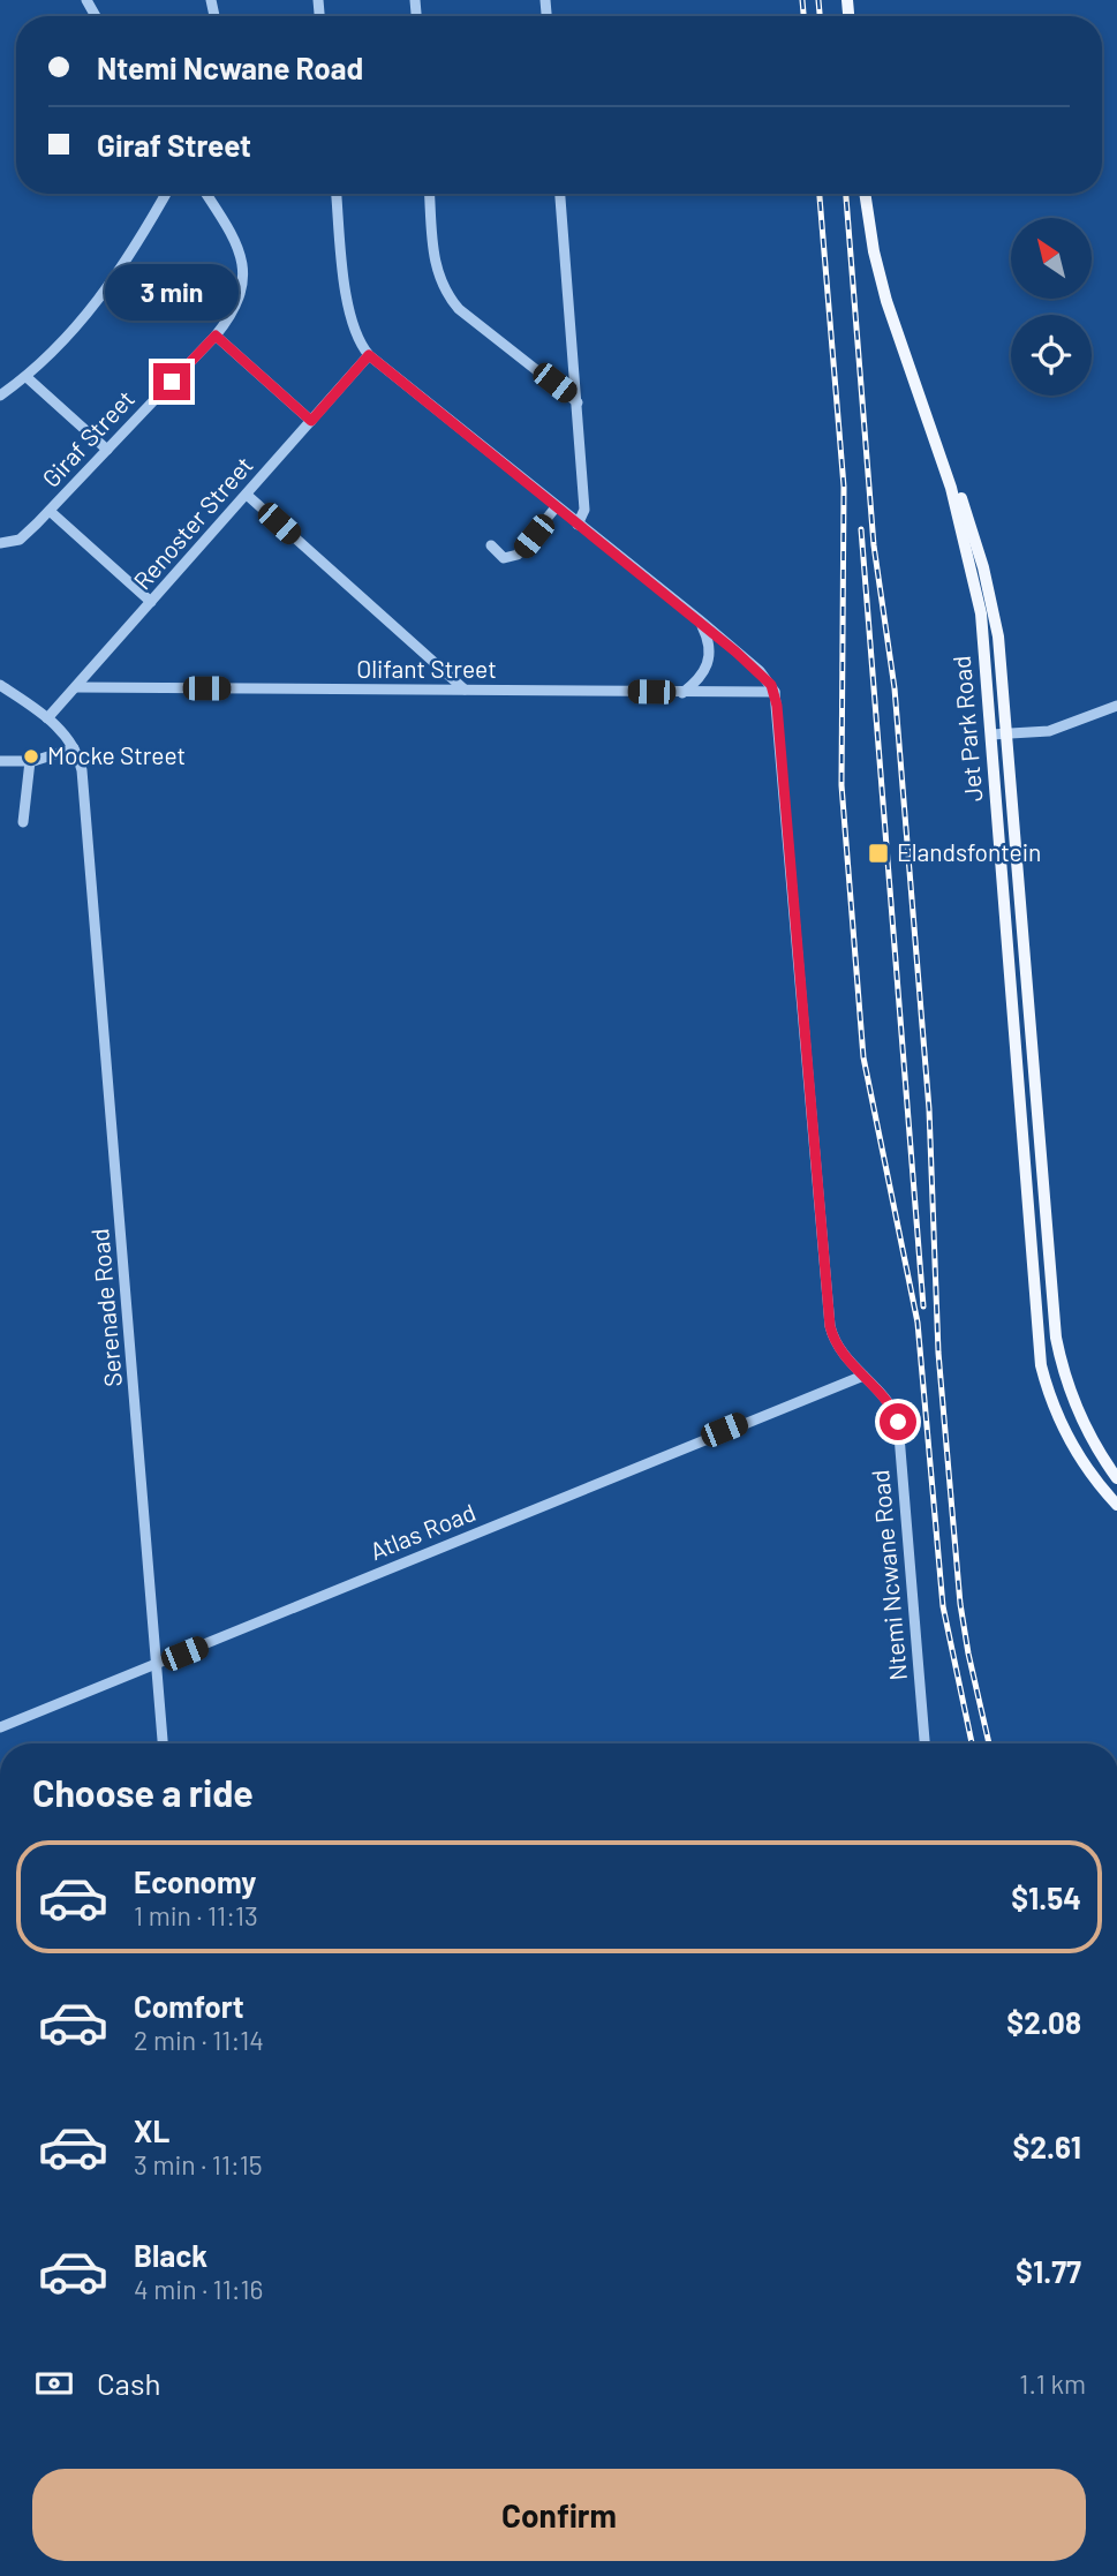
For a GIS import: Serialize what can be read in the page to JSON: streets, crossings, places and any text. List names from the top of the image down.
{
  "streets": {
    "main road": ["Jet Park Road"],
    "street": [
      "Giraf Street",
      "Renoster Street",
      "Olifant Street",
      "Serenade Road",
      "Atlas Road",
      "Ntemi Ncwane Road"
    ]
  },
  "crossings": [
    ["Renoster Street", "Olifant Street"],
    ["Olifant Street", "Ntemi Ncwane Road"],
    ["Serenade Road", "Atlas Road"],
    ["Atlas Road", "Ntemi Ncwane Road"]
  ],
  "places": {
    "other": ["Mocke Street"],
    "transit": ["Elandsfontein"]
  },
  "north": "top left",
  "page": {
    "banner": ["Ntemi Ncwane Road", "Giraf Street"],
    "bubble": "3 min",
    "heading": "Choose a ride",
    "list": [
      {
        "name": "Economy",
        "note": "1 min · 11:13",
        "value": "$1.54"
      },
      {
        "name": "Comfort",
        "note": "2 min · 11:14",
        "value": "$2.08"
      },
      {
        "name": "XL",
        "note": "3 min · 11:15",
        "value": "$2.61"
      },
      {
        "name": "Black",
        "note": "4 min · 11:16",
        "value": "$1.77"
      }
    ],
    "pay": ["Cash", "1.1 km"],
    "buttons": "Confirm"
  }
}
